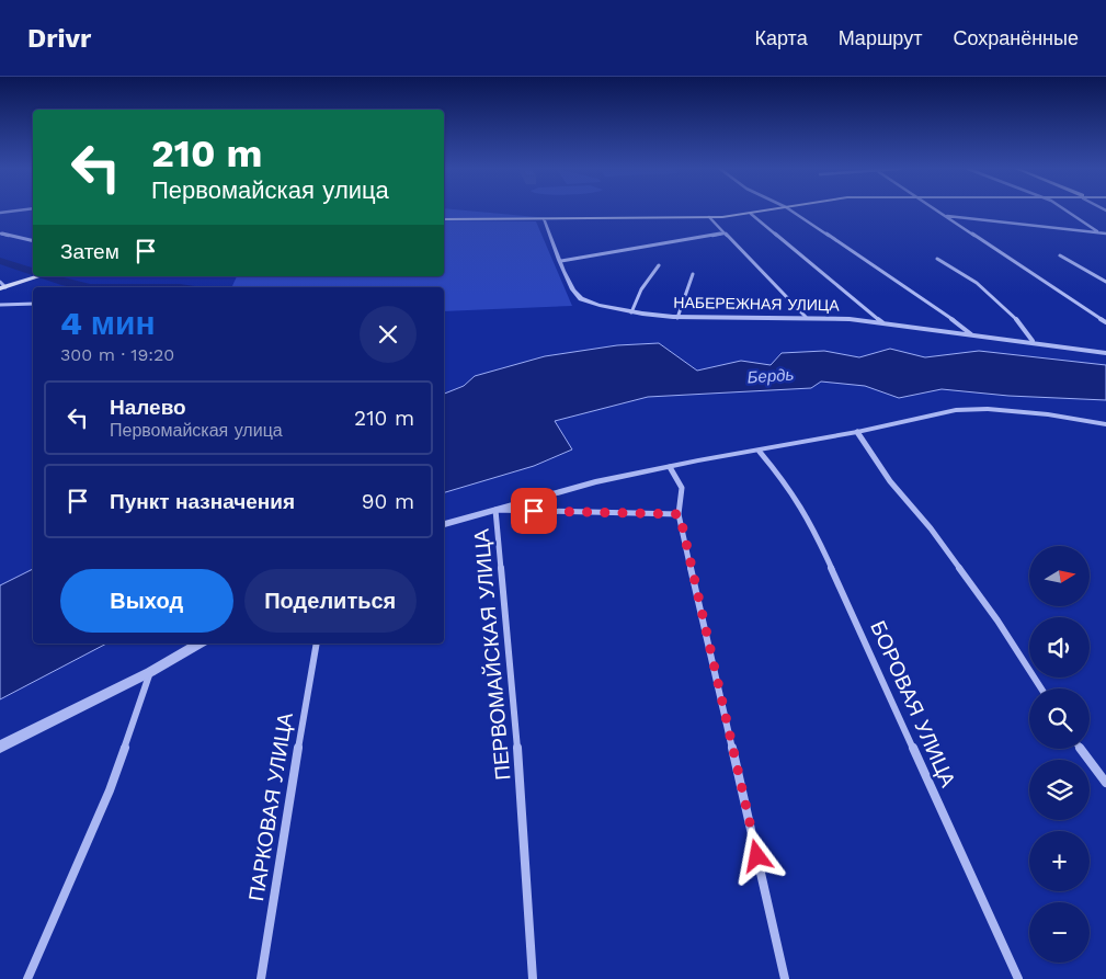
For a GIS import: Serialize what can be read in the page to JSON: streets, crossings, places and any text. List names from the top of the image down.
{
  "streets": {
    "street": [
      "НАБЕРЕЖНАЯ УЛИЦА",
      "ПЕРВОМАЙСКАЯ УЛИЦА",
      "БОРОВАЯ УЛИЦА",
      "ПАРКОВАЯ УЛИЦА"
    ]
  },
  "water": ["Бердь"],
  "north": "right",
  "page": {
    "header": "Drivr",
    "nav": ["Карта", "Маршрут", "Сохранённые"],
    "turn": ["210 m", "Первомайская улица"],
    "then": "Затем",
    "heading": ["4 мин", "300 m · 19:20"],
    "list": [
      {
        "name": "Налево",
        "note": "Первомайская улица",
        "value": "210 m"
      },
      {
        "name": "Пункт назначения",
        "value": "90 m"
      }
    ],
    "map_buttons": ["+", "−"],
    "buttons": ["Выход", "Поделиться"]
  }
}
